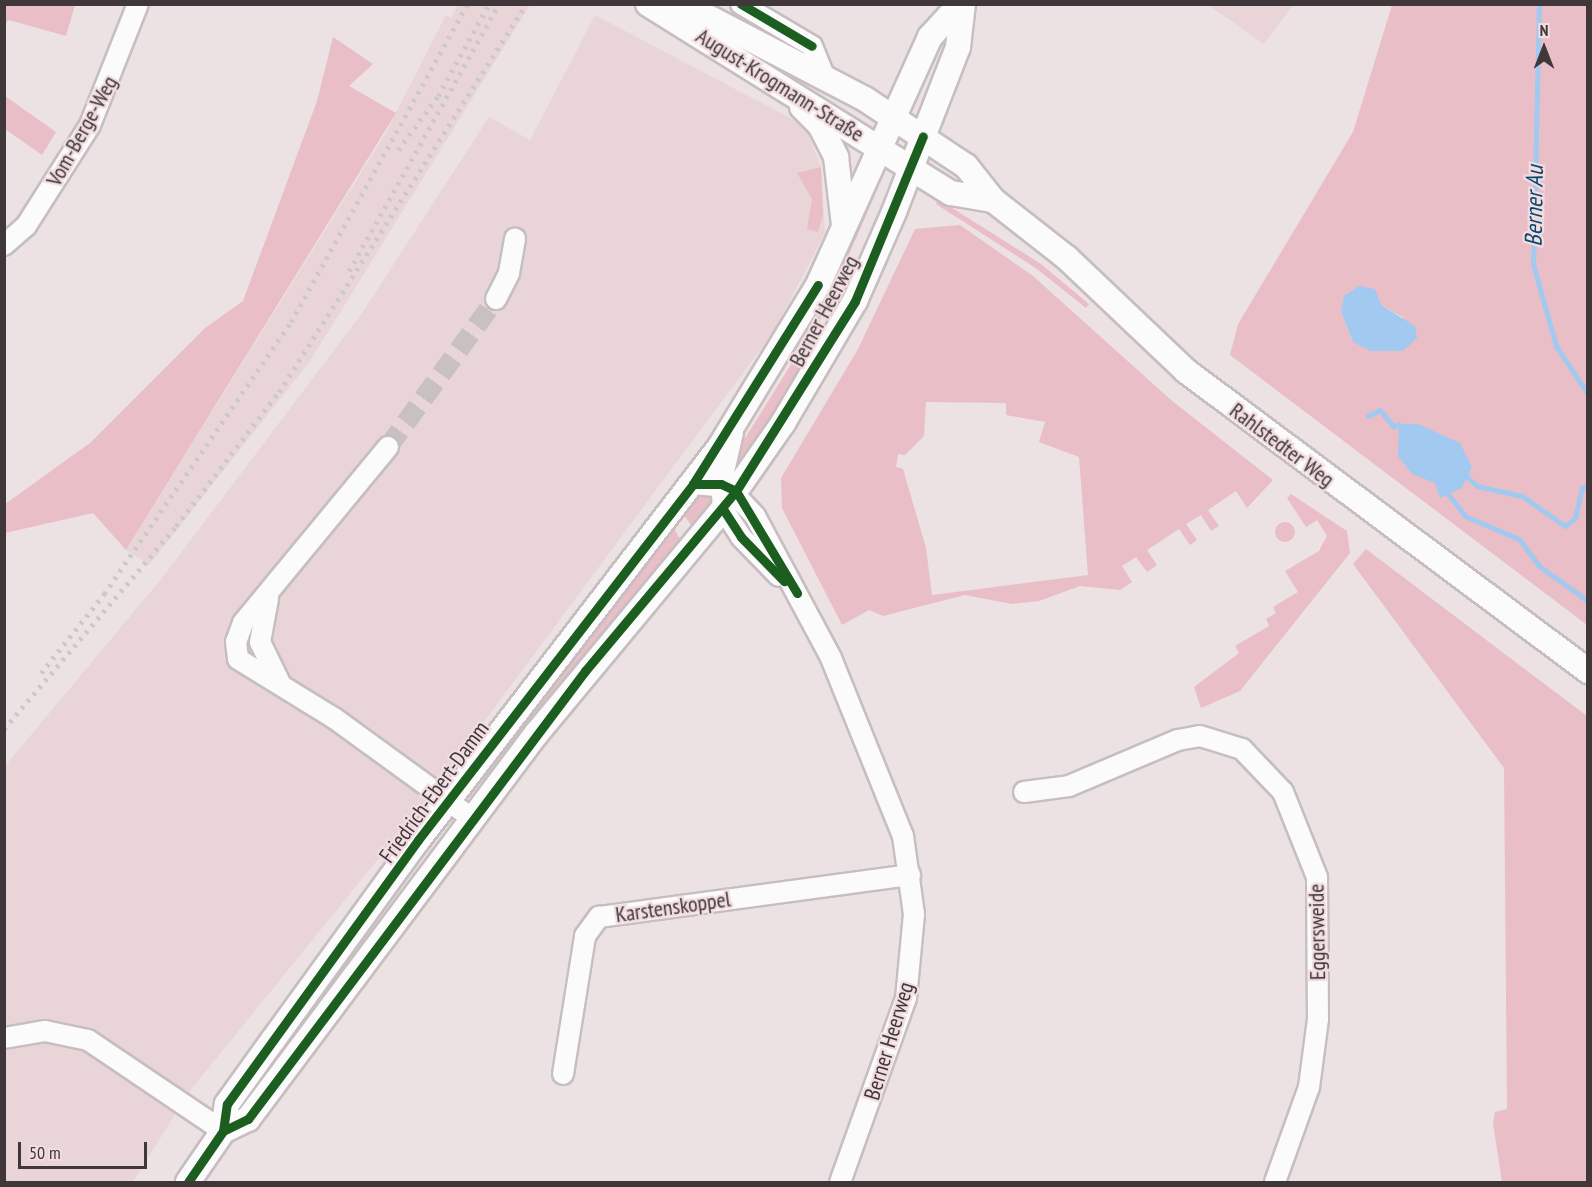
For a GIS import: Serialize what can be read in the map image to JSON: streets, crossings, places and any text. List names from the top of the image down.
{
  "streets": {
    "main road": [
      "August-Krogmann-Straße",
      "Berner Heerweg",
      "Rahlstedter Weg",
      "Friedrich-Ebert-Damm"
    ],
    "street": ["Vom-Berge-Weg", "Karstenskoppel", "Eggersweide"]
  },
  "crossings": [
    ["August-Krogmann-Straße", "Berner Heerweg"],
    ["August-Krogmann-Straße", "Rahlstedter Weg"],
    ["Berner Heerweg", "Rahlstedter Weg"],
    ["Berner Heerweg", "Friedrich-Ebert-Damm"],
    ["Berner Heerweg", "Karstenskoppel"]
  ],
  "water": ["Berner Au"],
  "scale_bar": "50 m",
  "north": "top"
}
